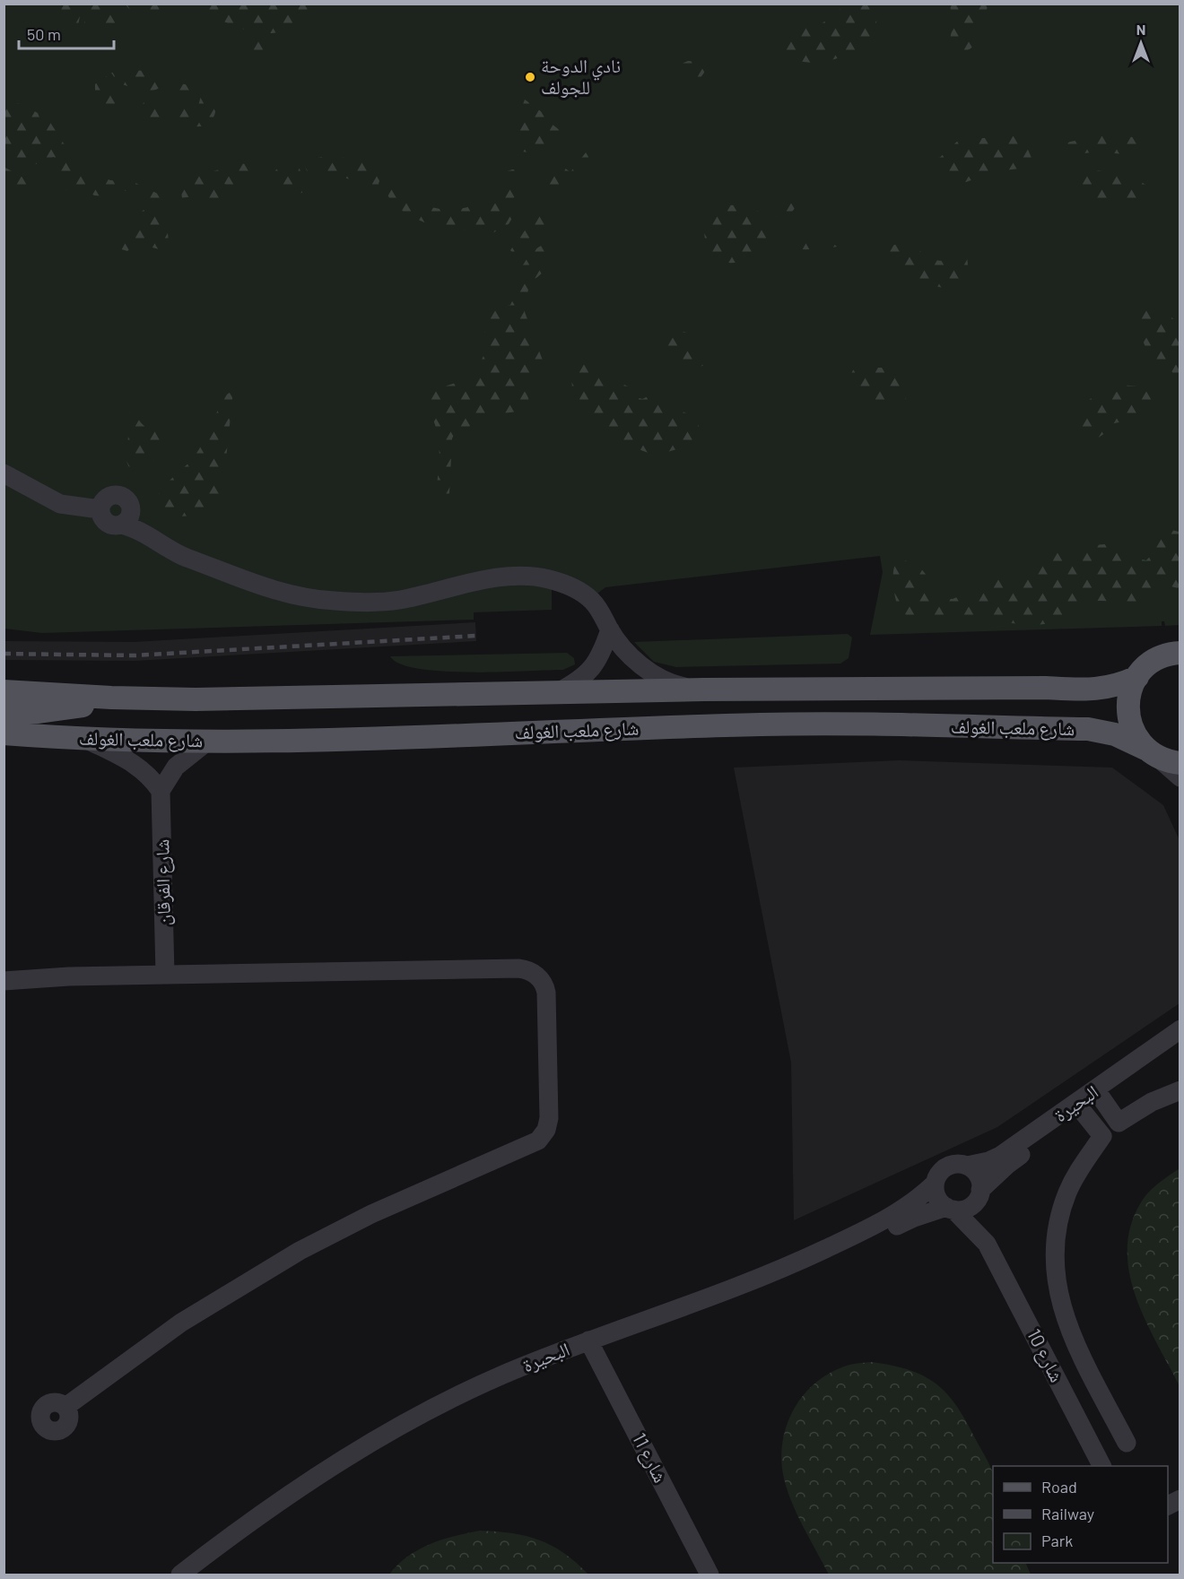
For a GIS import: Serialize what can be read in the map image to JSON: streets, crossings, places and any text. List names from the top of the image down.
{
  "streets": {
    "main road": ["شارع ملعب الغولف"],
    "street": [
      "شارع الفرقان",
      "البحيرة",
      "شارع 10",
      "شارع 11"
    ]
  },
  "crossings": [
    ["البحيرة", "شارع 10"],
    ["البحيرة", "شارع 11"]
  ],
  "places": ["نادي الدوحة للجولف"],
  "legend": ["Road", "Railway", "Park"],
  "scale_bar": "50 m",
  "north": "top"
}
